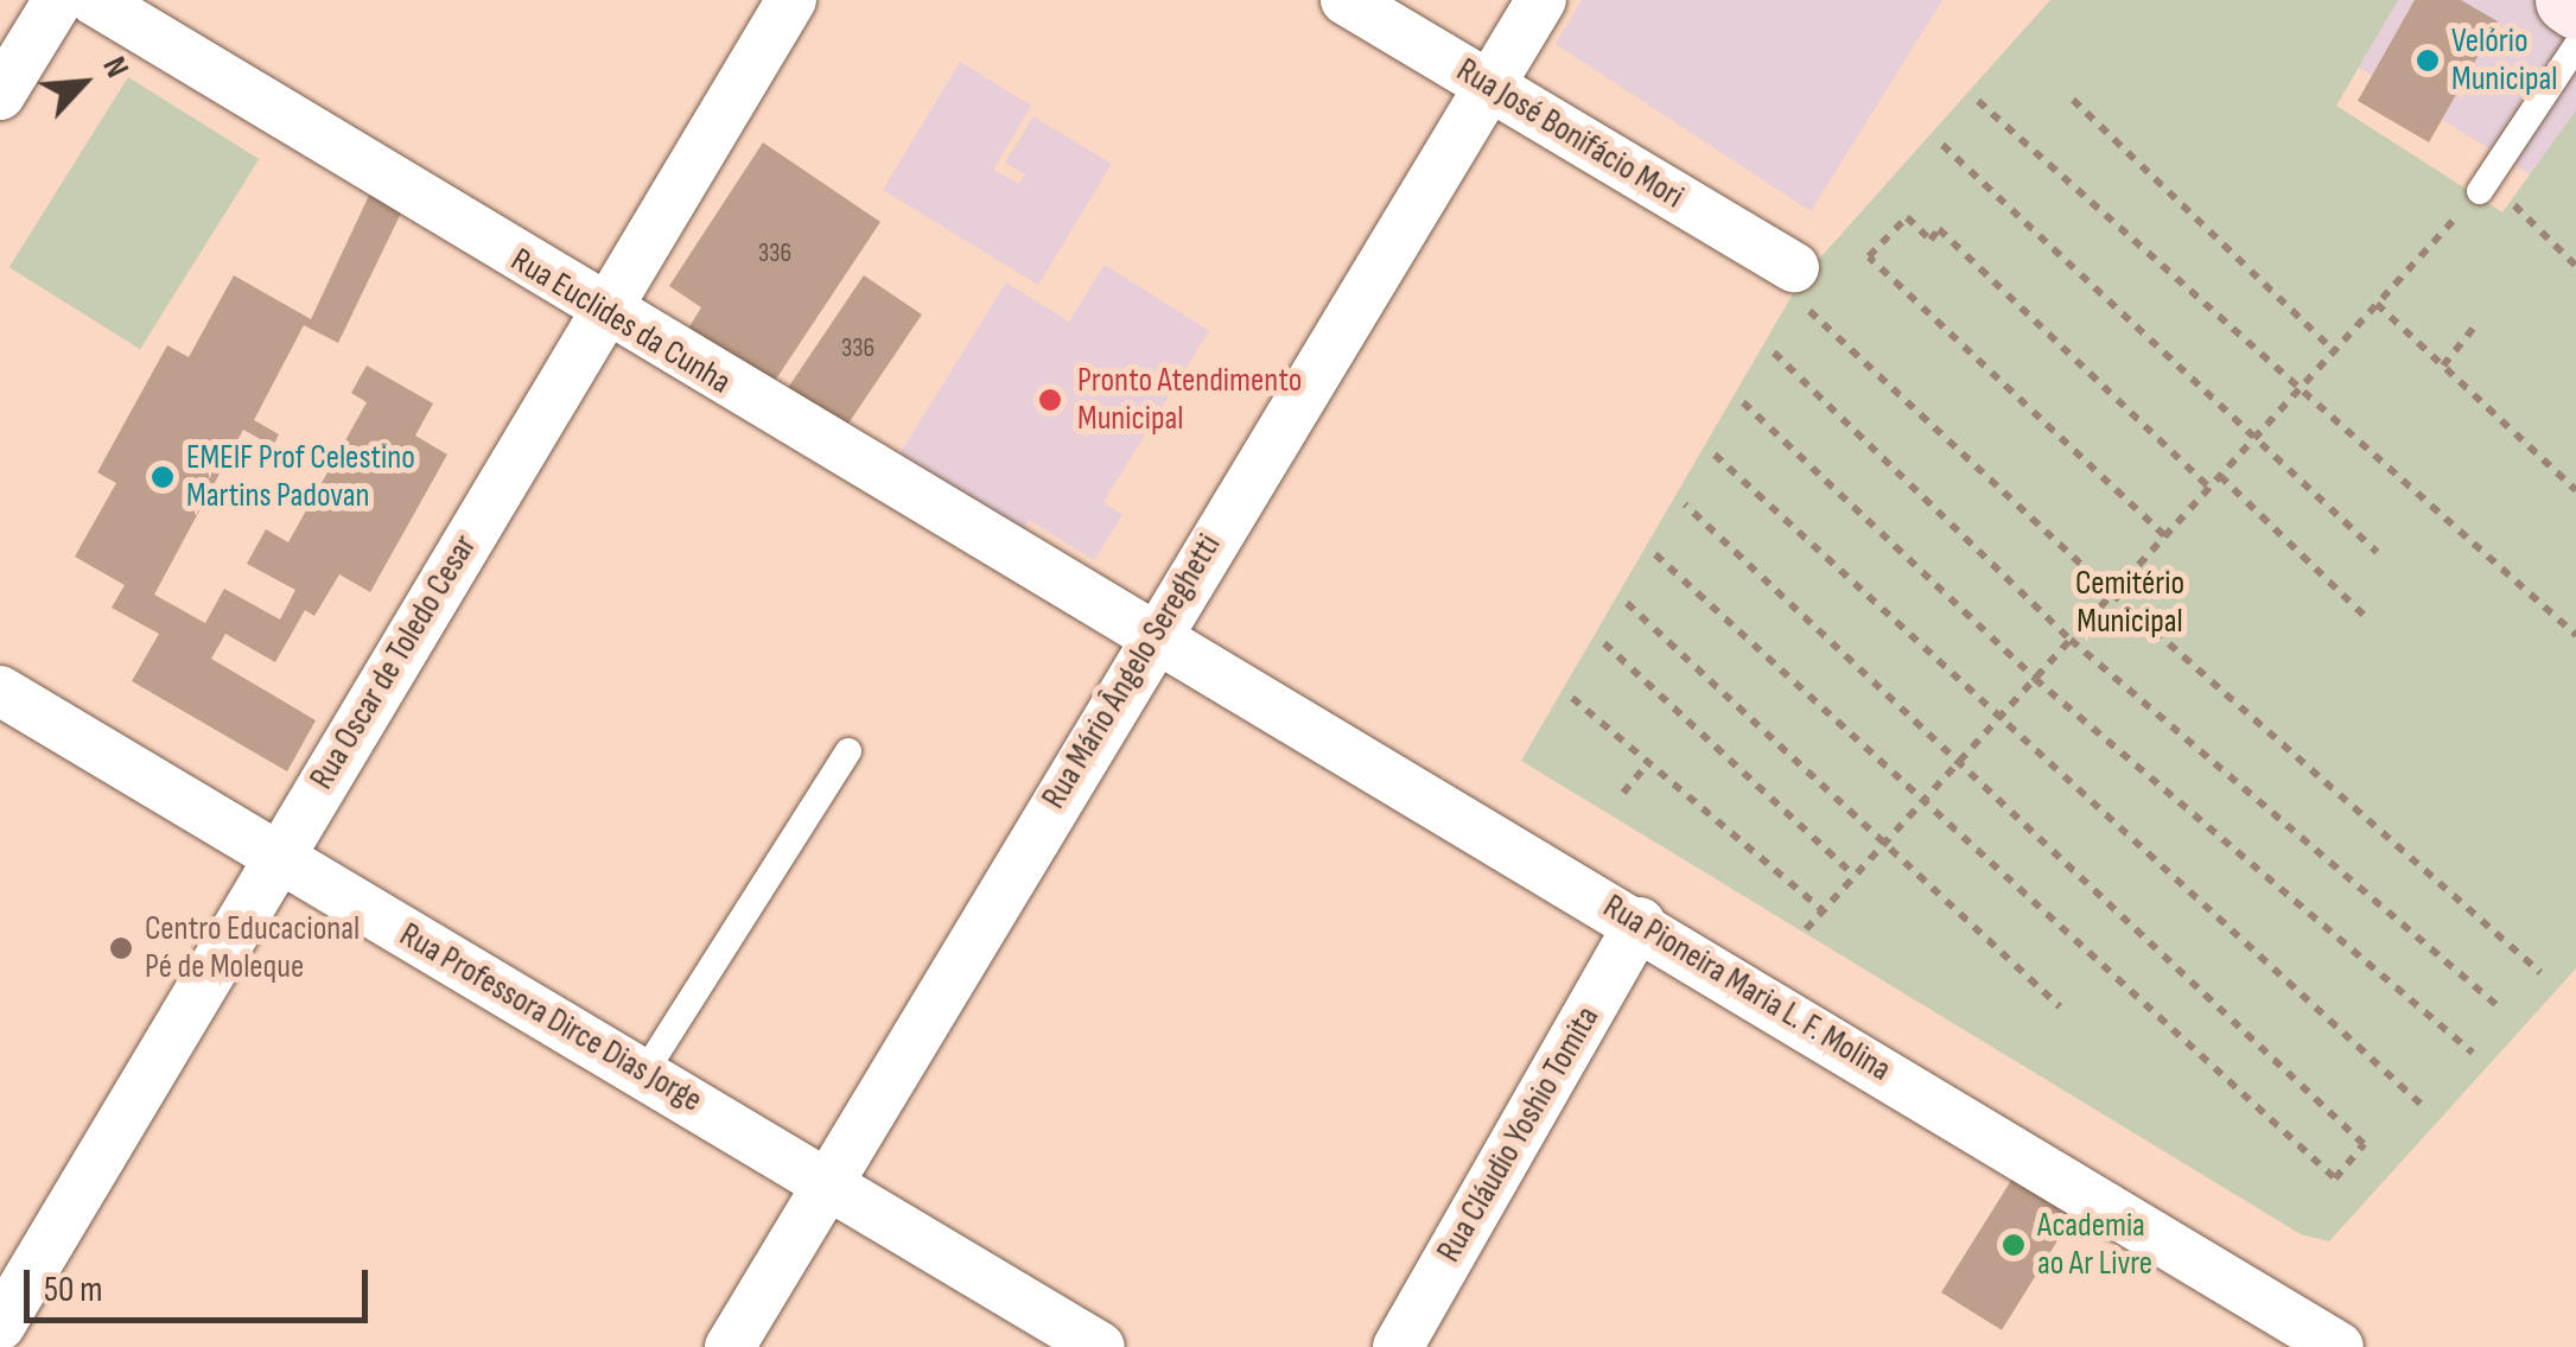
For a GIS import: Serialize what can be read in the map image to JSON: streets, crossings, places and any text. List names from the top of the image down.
{
  "streets": {
    "street": [
      "Rua José Bonifácio Mori",
      "Rua Euclides da Cunha",
      "Rua Oscar de Toledo Cesar",
      "Rua Mário Ângelo Sereghetti",
      "Rua Pioneira Maria L. F. Molina",
      "Rua Professora Dirce Dias Jorge",
      "Rua Cláudio Yoshio Tomita"
    ]
  },
  "crossings": [
    ["Rua José Bonifácio Mori", "Rua Mário Ângelo Sereghetti"],
    ["Rua Euclides da Cunha", "Rua Oscar de Toledo Cesar"],
    ["Rua Euclides da Cunha", "Rua Mário Ângelo Sereghetti"],
    ["Rua Euclides da Cunha", "Rua Pioneira Maria L. F. Molina"],
    ["Rua Oscar de Toledo Cesar", "Rua Professora Dirce Dias Jorge"],
    ["Rua Mário Ângelo Sereghetti", "Rua Pioneira Maria L. F. Molina"],
    ["Rua Mário Ângelo Sereghetti", "Rua Professora Dirce Dias Jorge"],
    ["Rua Pioneira Maria L. F. Molina", "Rua Cláudio Yoshio Tomita"]
  ],
  "parks": ["Cemitério Municipal"],
  "places": [
    "Velório Municipal",
    "Pronto Atendimento Municipal",
    "EMEIF Prof Celestino Martins Padovan",
    "Centro Educacional Pé de Moleque",
    "Academia ao Ar Livre"
  ],
  "house_numbers": ["336", "336"],
  "scale_bar": "50 m",
  "north": "top right"
}
